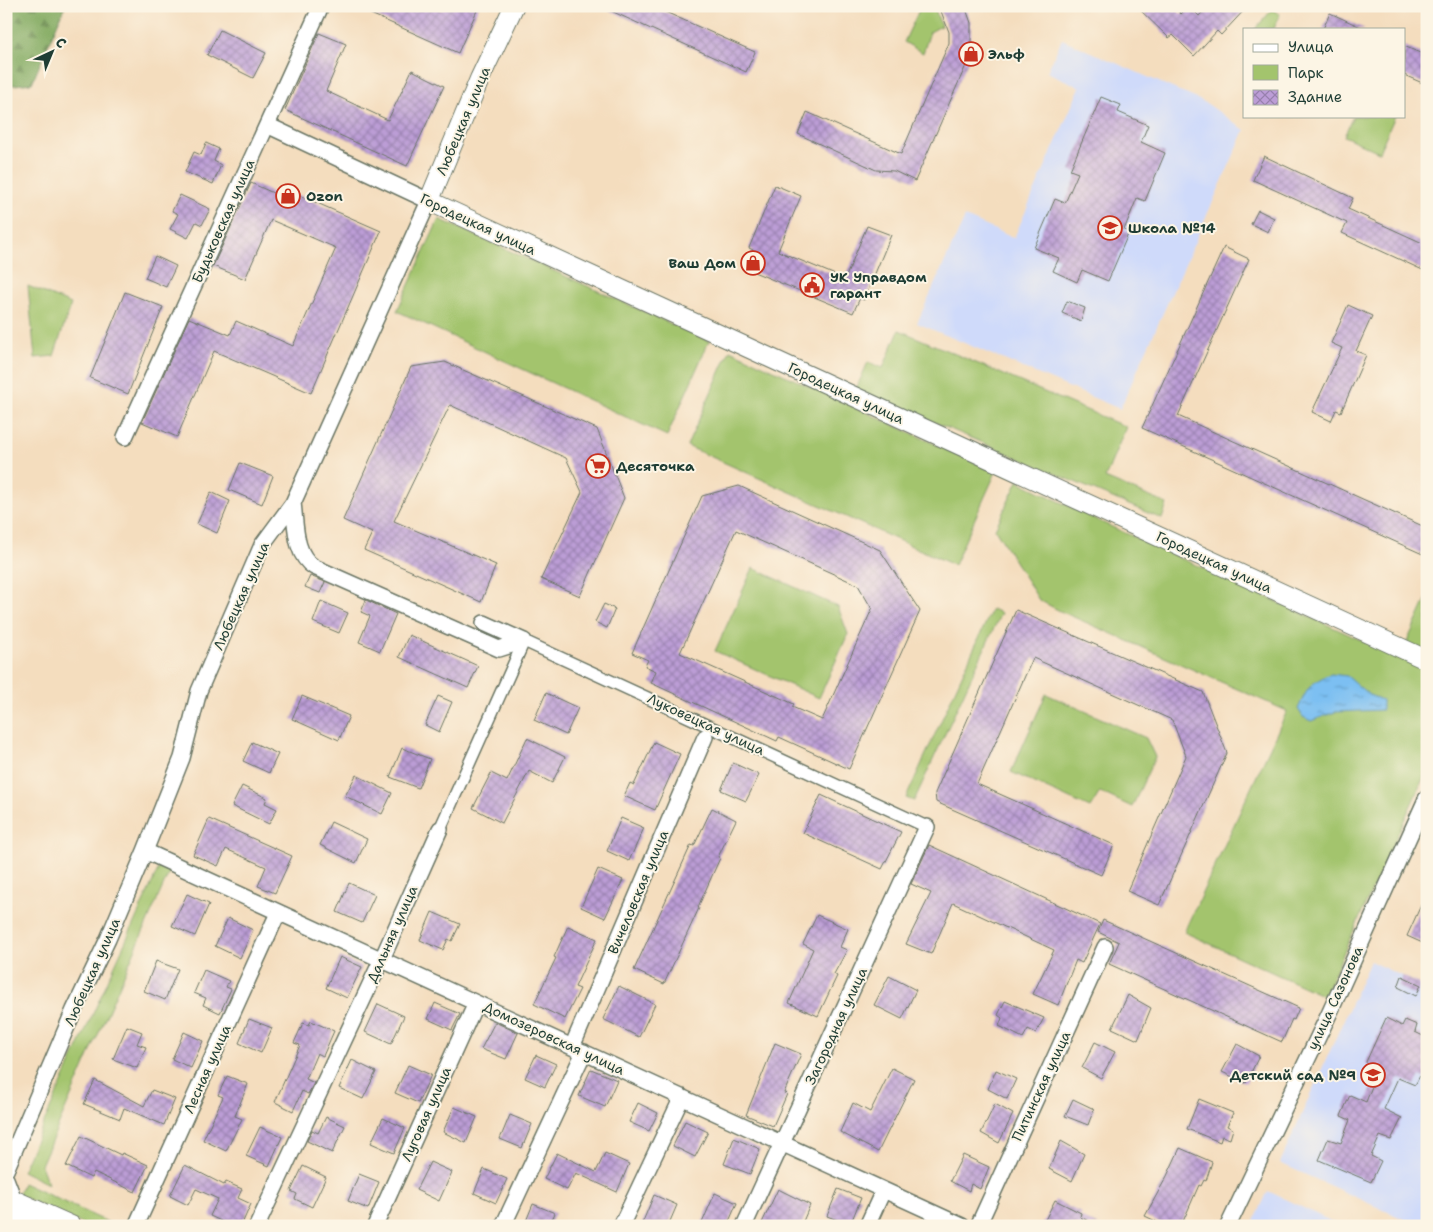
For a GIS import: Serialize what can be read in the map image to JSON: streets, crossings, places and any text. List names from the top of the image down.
{
  "streets": {
    "street": [
      "Любецкая улица",
      "Будьковская улица",
      "Городецкая улица",
      "Луковецкая улица",
      "Вичеловская улица",
      "Дальняя улица",
      "улица Сазонова",
      "Загородная улица",
      "Домозеровская улица",
      "Лесная улица",
      "Питинская улица",
      "Луговая улица"
    ]
  },
  "crossings": [
    ["Любецкая улица", "Городецкая улица"],
    ["Любецкая улица", "Домозеровская улица"],
    ["Будьковская улица", "Городецкая улица"],
    ["Луковецкая улица", "Дальняя улица"],
    ["Луковецкая улица", "Загородная улица"],
    ["Вичеловская улица", "Домозеровская улица"],
    ["Дальняя улица", "Домозеровская улица"],
    ["Загородная улица", "Домозеровская улица"],
    ["Домозеровская улица", "Лесная улица"],
    ["Домозеровская улица", "Луговая улица"]
  ],
  "places": {
    "shop": ["Эльф", "Ozon", "Ваш Дом"],
    "school or university": ["Школа №14", "Детский сад №9"],
    "public building": ["УК Управдом гарант"],
    "supermarket": ["Десяточка"]
  },
  "legend": ["Улица", "Парк", "Здание"],
  "north": "top right"
}
